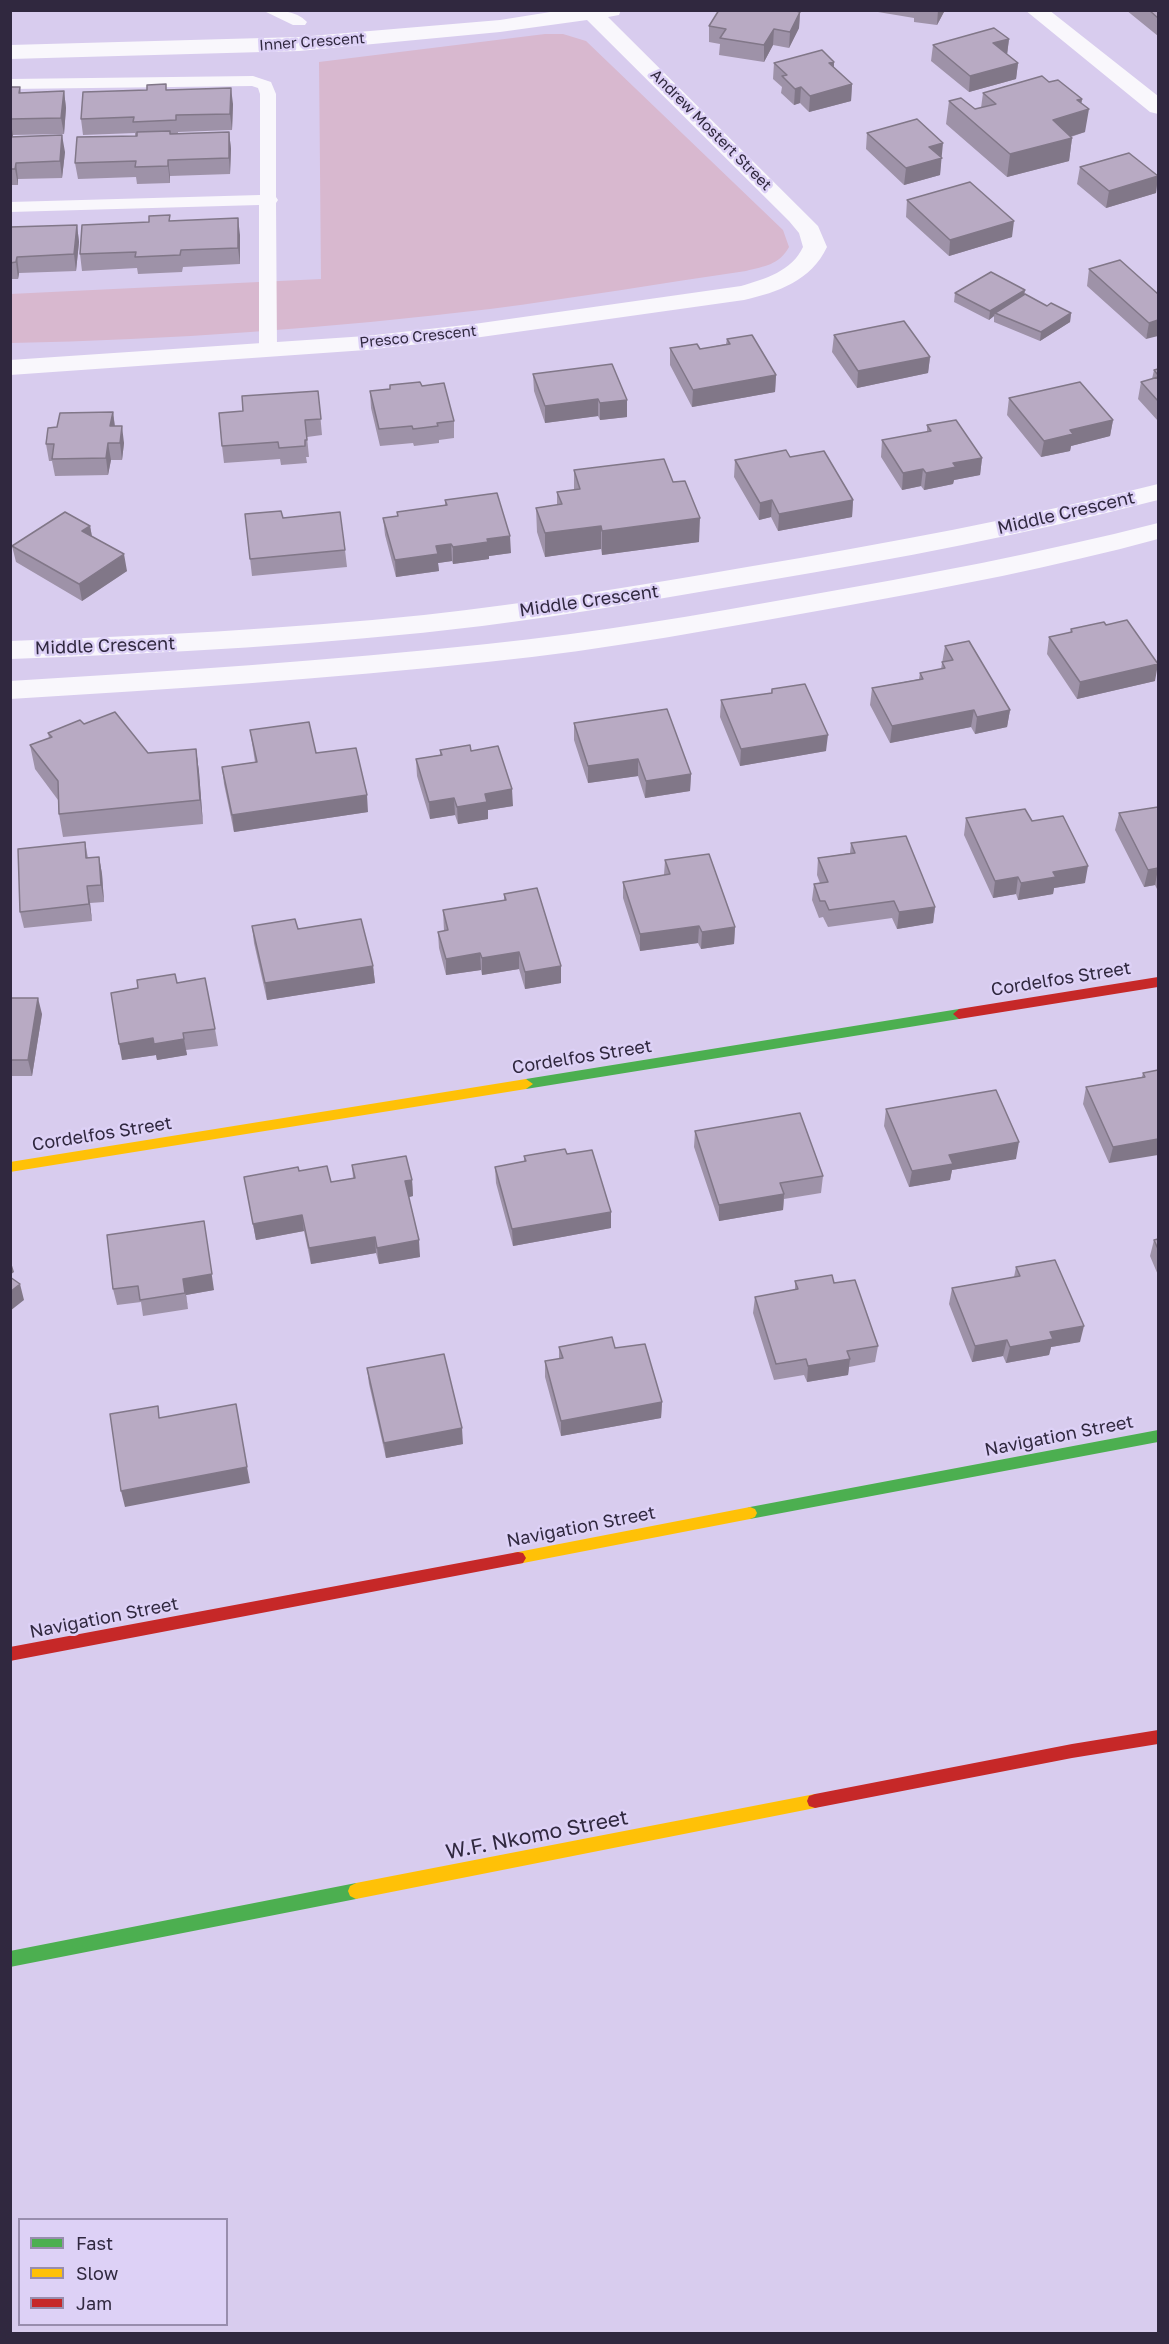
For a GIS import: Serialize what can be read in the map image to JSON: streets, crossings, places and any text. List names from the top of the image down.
{
  "streets": {
    "street": [
      "Inner Crescent",
      "Andrew Mostert Street",
      "Presco Crescent",
      "Middle Crescent",
      "Cordelfos Street",
      "Navigation Street",
      "W.F. Nkomo Street"
    ]
  },
  "crossings": [
    ["Inner Crescent", "Andrew Mostert Street"],
    ["Andrew Mostert Street", "Presco Crescent"]
  ],
  "legend": ["Fast", "Slow", "Jam"]
}
